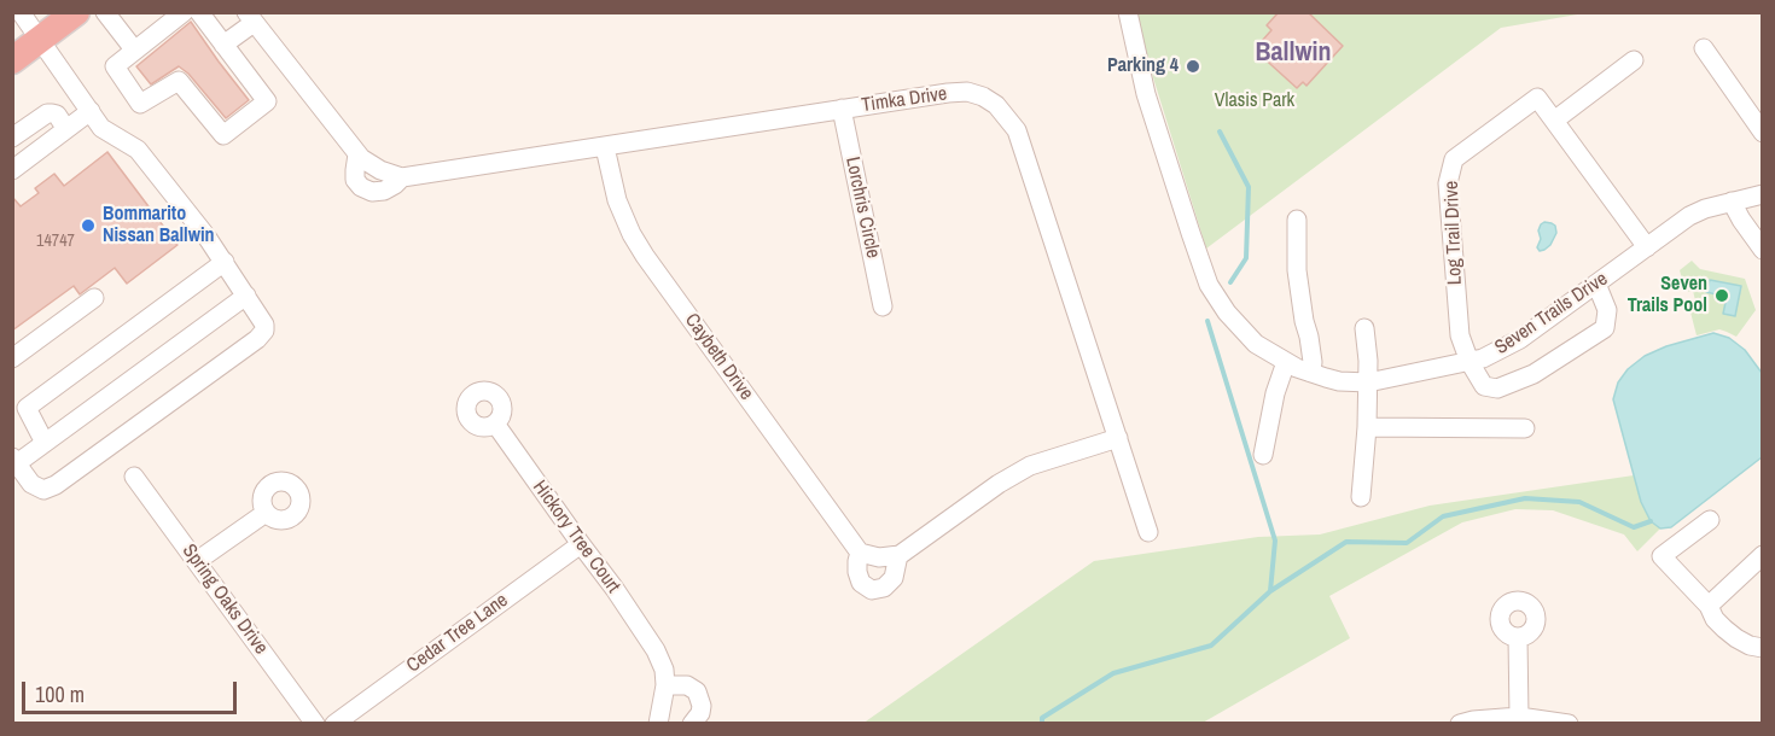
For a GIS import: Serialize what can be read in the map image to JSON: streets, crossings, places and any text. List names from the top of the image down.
{
  "streets": {
    "street": [
      "Timka Drive",
      "Lorchris Circle",
      "Log Trail Drive",
      "Seven Trails Drive",
      "Caybeth Drive",
      "Hickory Tree Court",
      "Spring Oaks Drive",
      "Cedar Tree Lane"
    ]
  },
  "crossings": [
    ["Timka Drive", "Lorchris Circle"],
    ["Timka Drive", "Caybeth Drive"],
    ["Log Trail Drive", "Seven Trails Drive"],
    ["Hickory Tree Court", "Cedar Tree Lane"]
  ],
  "districts": ["Ballwin"],
  "parks": ["Vlasis Park"],
  "places": ["Parking 4", "Bommarito Nissan Ballwin", "Seven Trails Pool"],
  "house_numbers": ["14747"],
  "scale_bar": "100 m"
}
